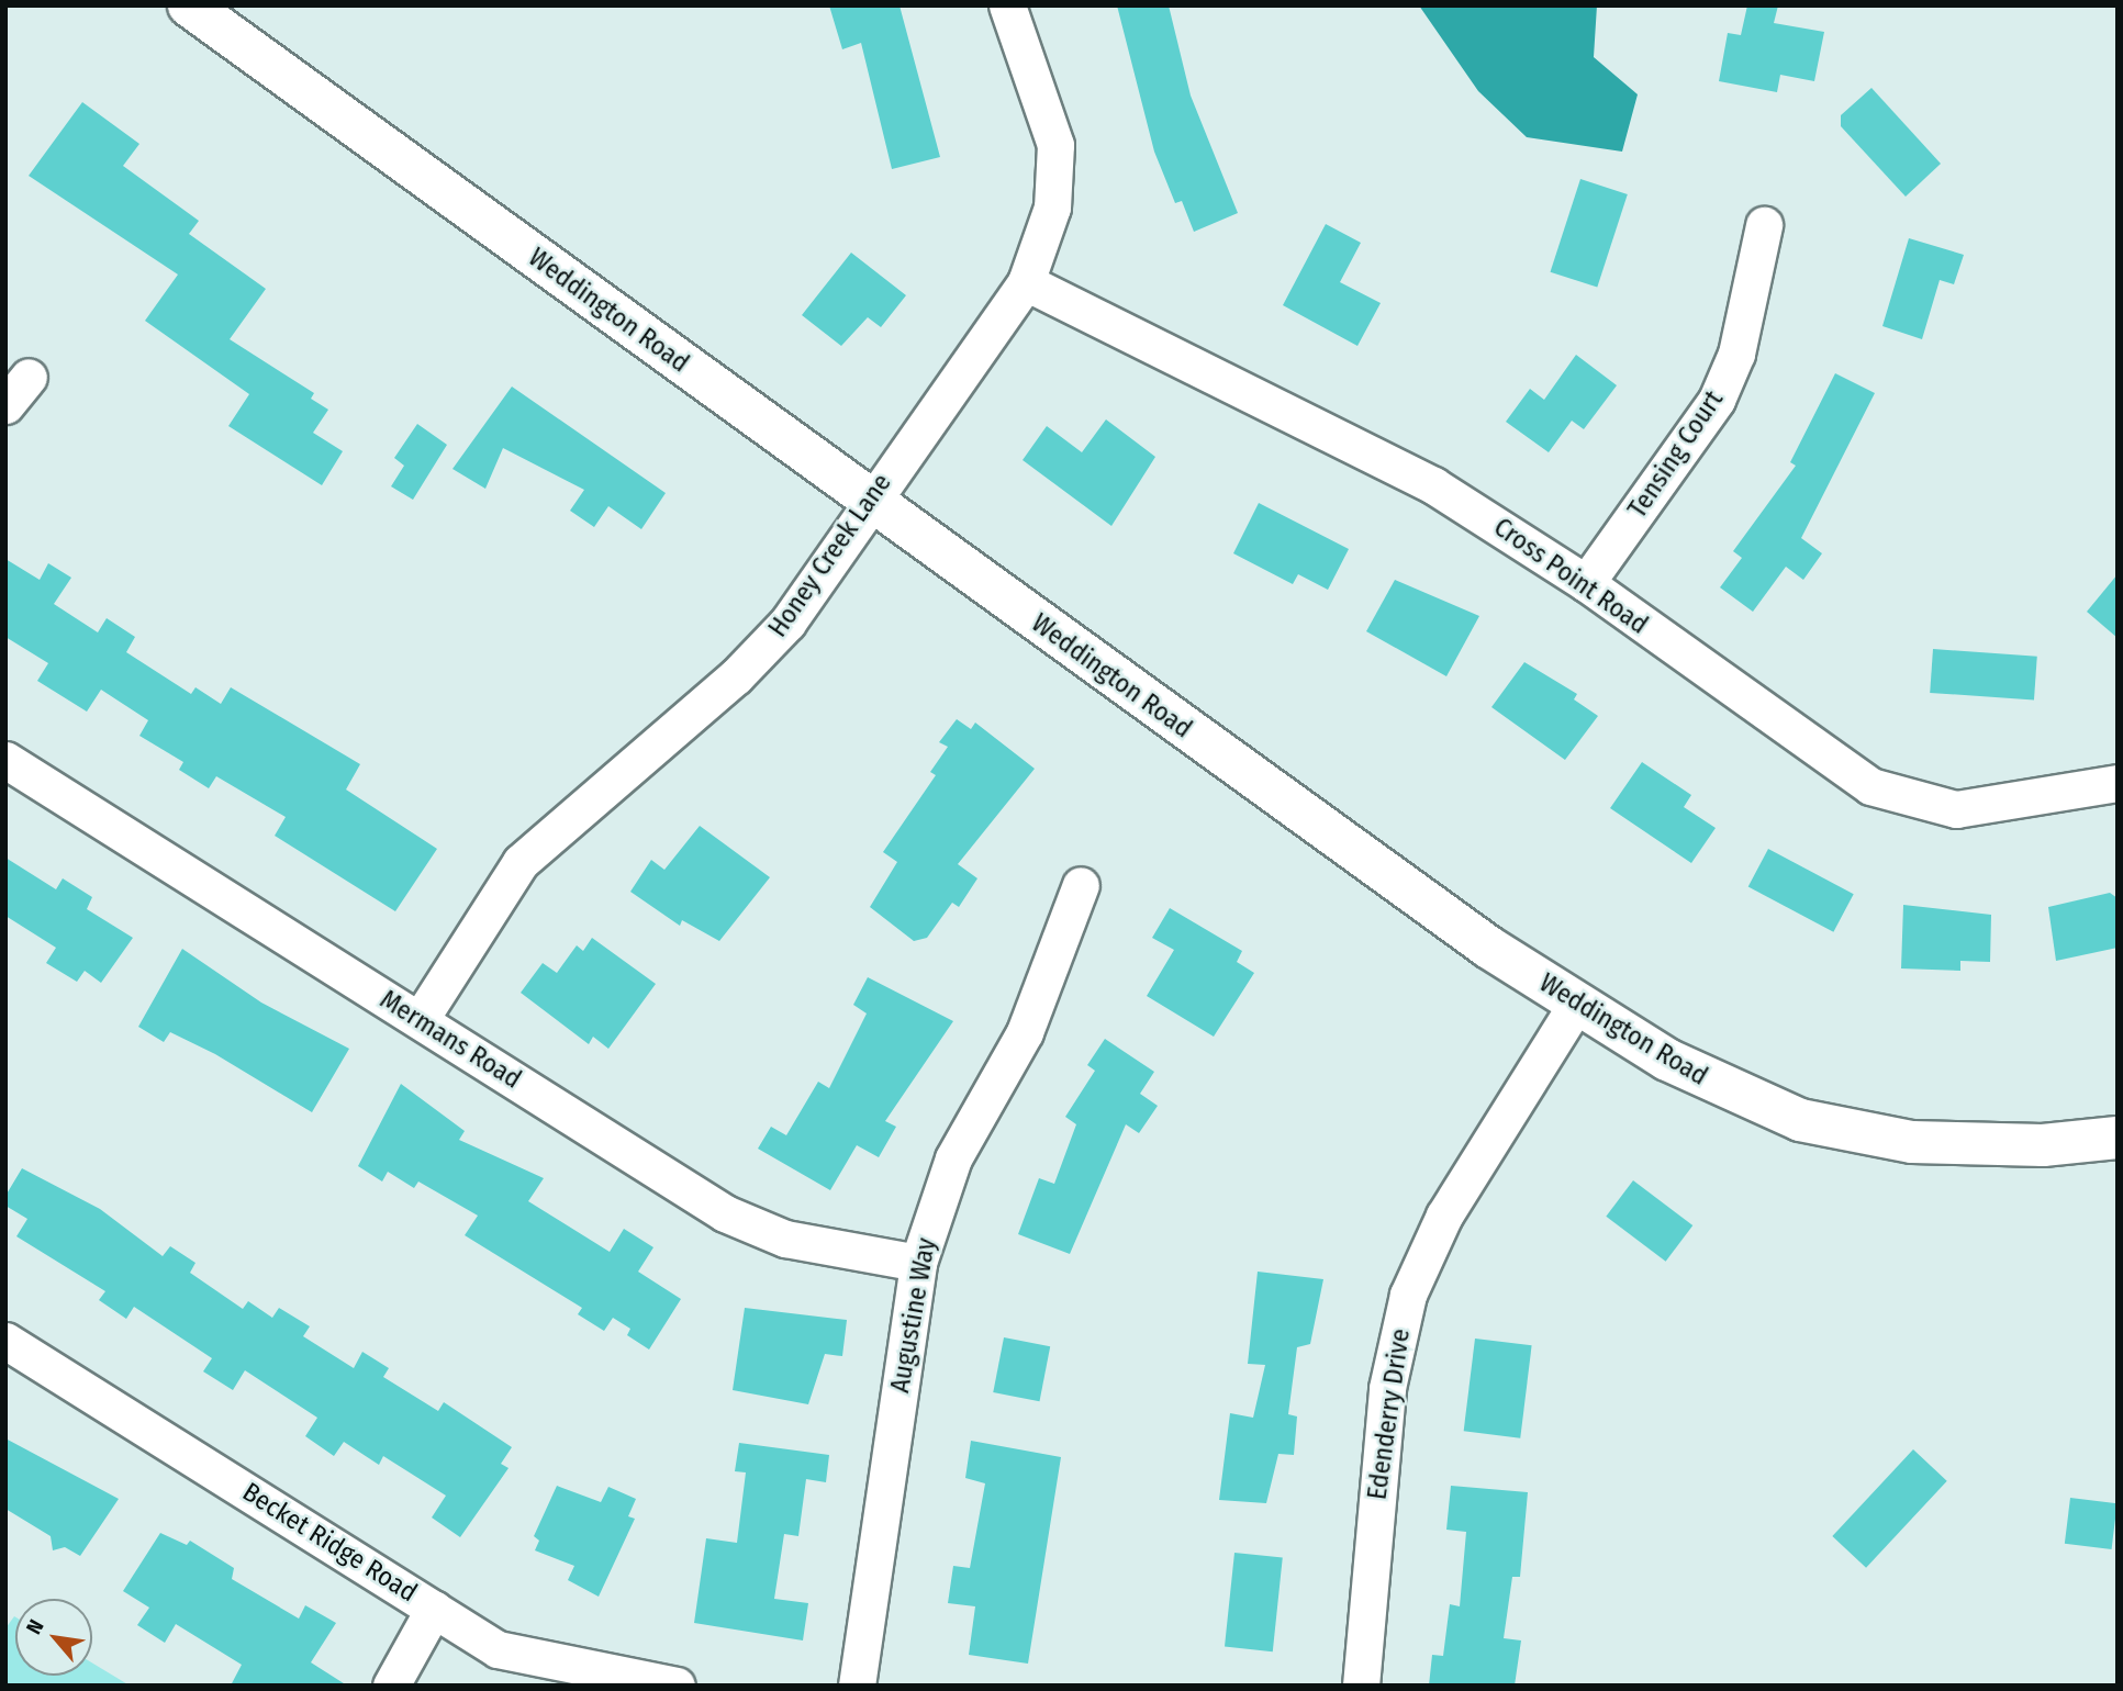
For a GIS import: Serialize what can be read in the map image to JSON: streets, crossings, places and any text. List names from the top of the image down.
{
  "streets": {
    "main road": ["Weddington Road"],
    "street": [
      "Tensing Court",
      "Honey Creek Lane",
      "Cross Point Road",
      "Mermans Road",
      "Augustine Way",
      "Edenderry Drive",
      "Becket Ridge Road"
    ]
  },
  "crossings": [
    ["Weddington Road", "Honey Creek Lane"],
    ["Weddington Road", "Edenderry Drive"],
    ["Tensing Court", "Cross Point Road"],
    ["Honey Creek Lane", "Cross Point Road"],
    ["Honey Creek Lane", "Mermans Road"],
    ["Mermans Road", "Augustine Way"]
  ],
  "north": "top left"
}
